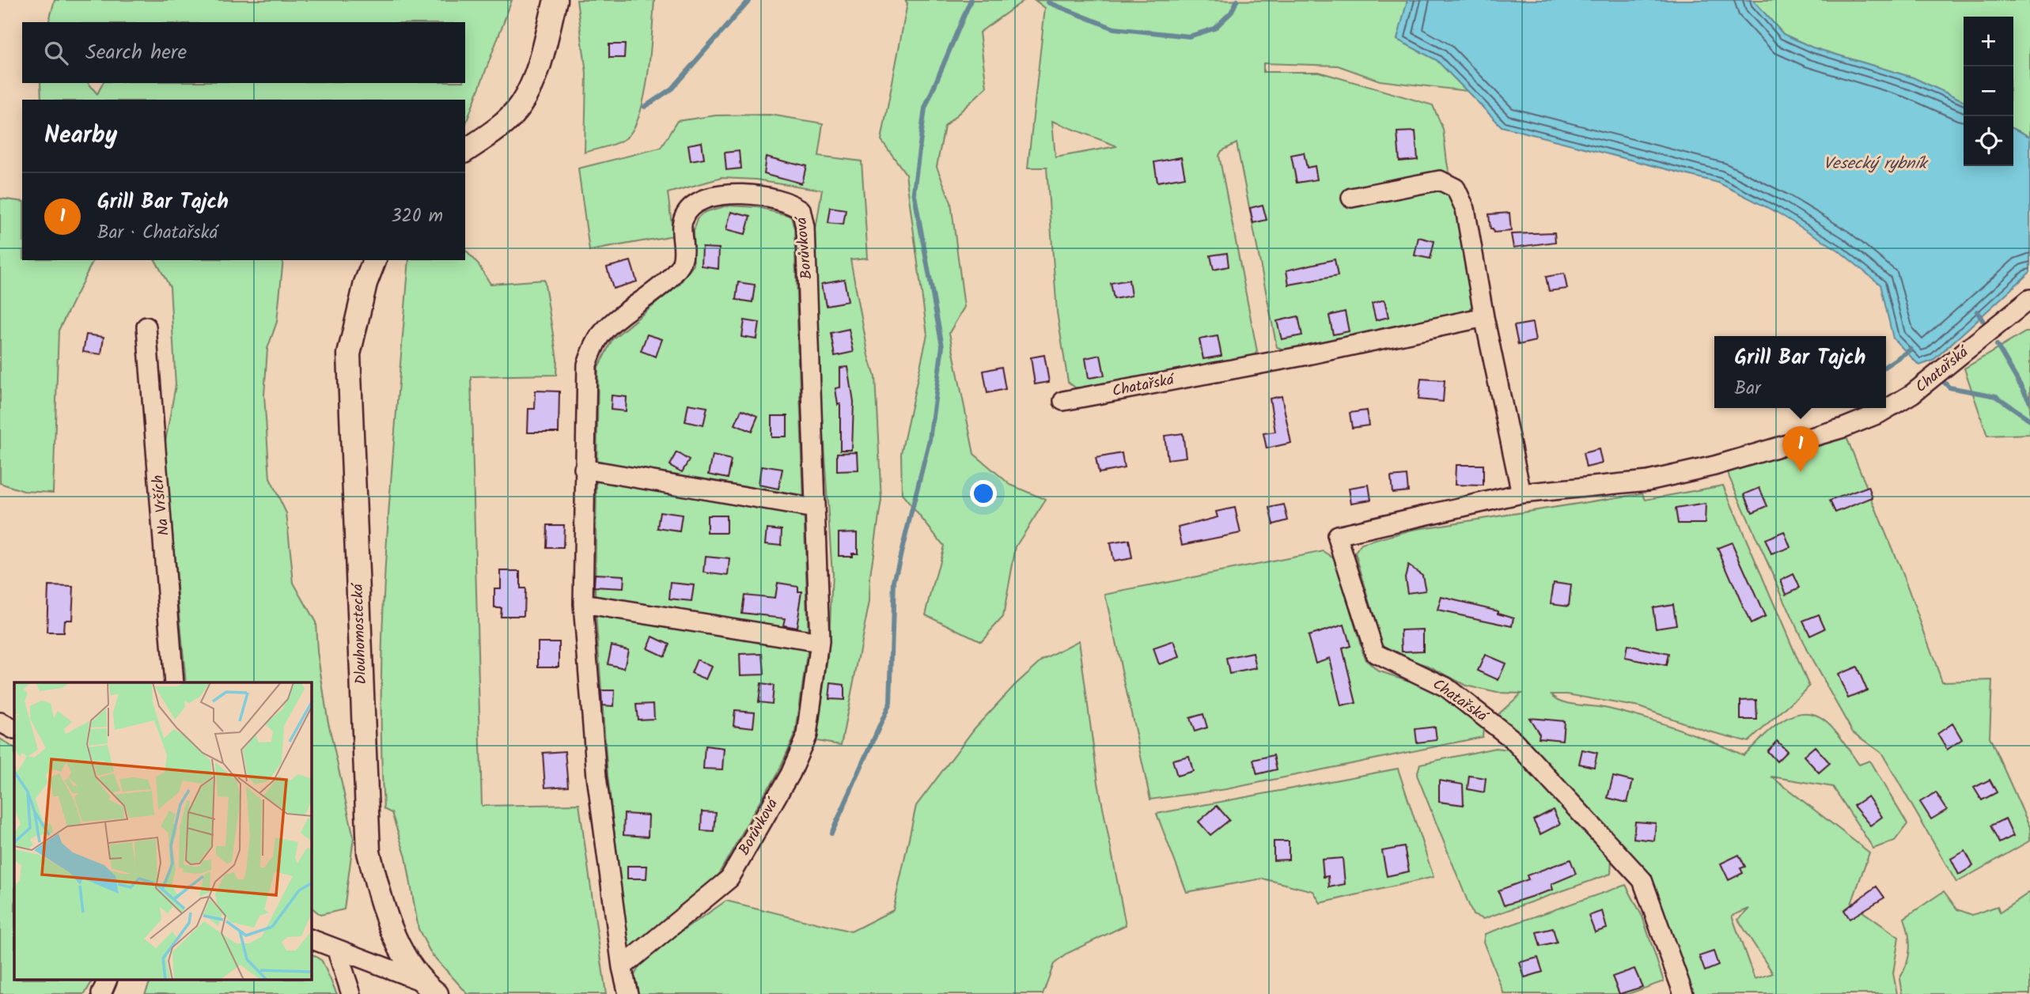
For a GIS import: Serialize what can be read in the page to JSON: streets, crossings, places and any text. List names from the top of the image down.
{
  "streets": {
    "street": [
      "Borůvková",
      "Chatařská",
      "Na Vrších",
      "Dlouhomostecká"
    ]
  },
  "water": ["Vesecký rybník"],
  "page": {
    "map_buttons": ["+", "−"],
    "search": "Search here",
    "heading": "Nearby",
    "list": [
      {
        "mark": "1",
        "name": "Grill Bar Tajch",
        "note": "Bar · Chatařská",
        "value": "320 m"
      }
    ],
    "popup": ["Grill Bar Tajch", "Bar"],
    "pins": "1"
  }
}
